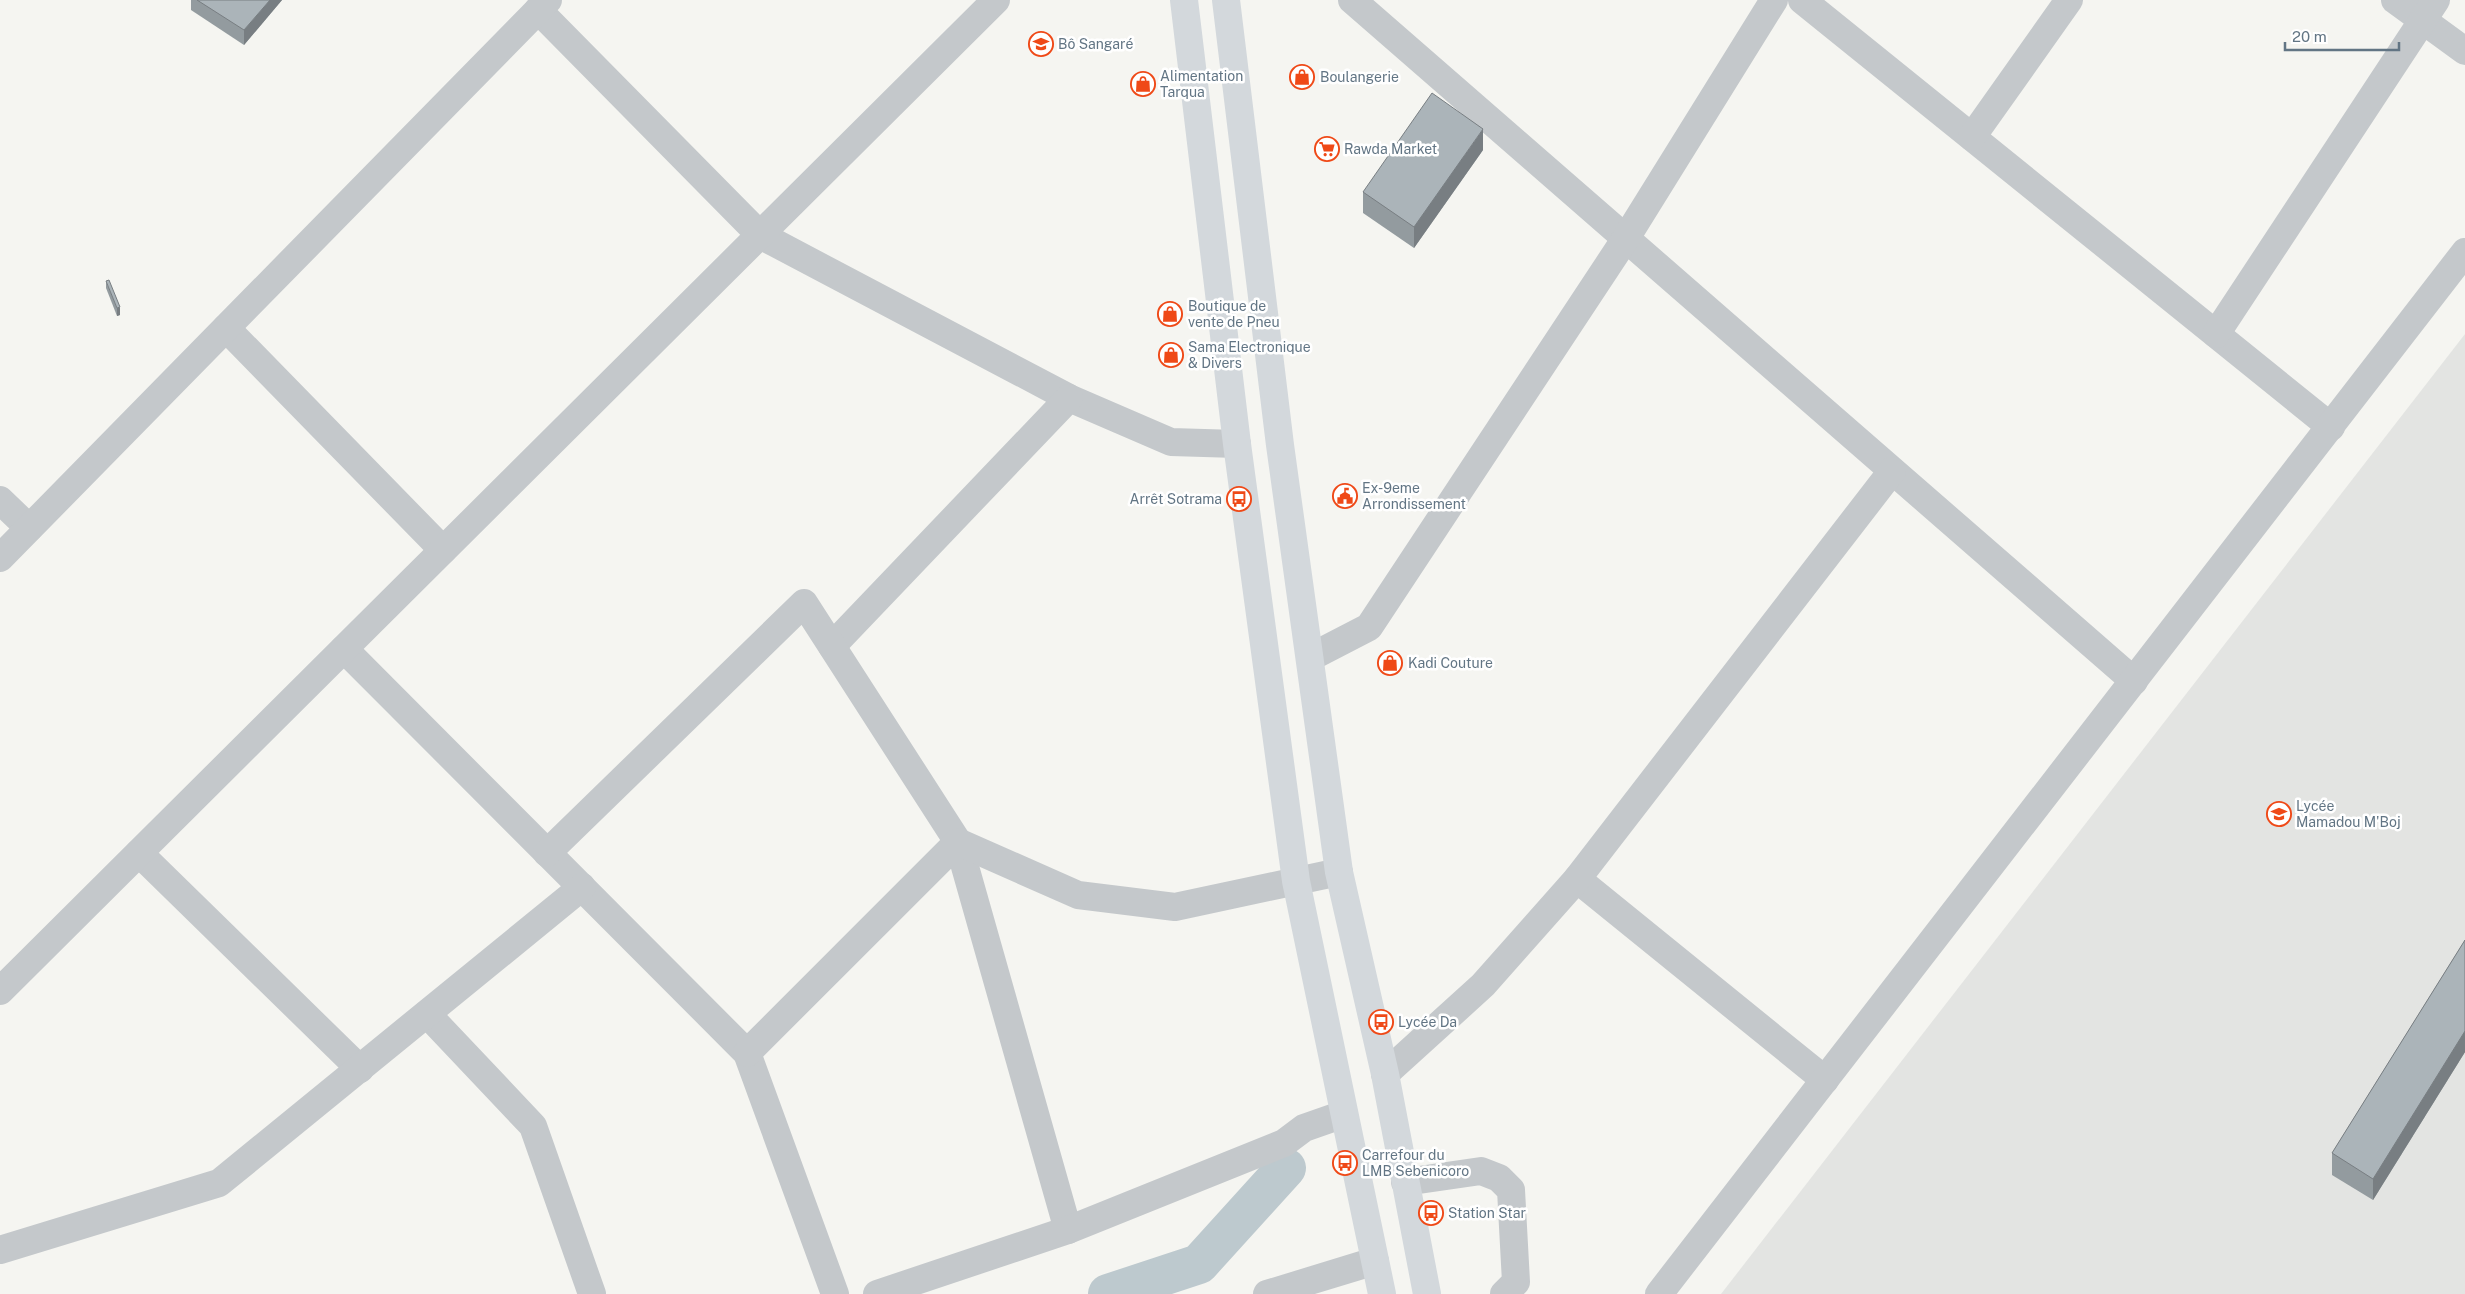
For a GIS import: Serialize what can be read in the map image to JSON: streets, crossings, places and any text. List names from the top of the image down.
{
  "places": {
    "school or university": ["Bô Sangaré", "Lycée Mamadou M'Boj"],
    "shop": [
      "Boulangerie",
      "Alimentation Tarqua",
      "Boutique de vente de Pneu",
      "Sama Electronique & Divers",
      "Kadi Couture"
    ],
    "supermarket": ["Rawda Market"],
    "public building": ["Ex-9eme Arrondissement"],
    "bus stop": [
      "Arrêt Sotrama",
      "Lycée Da",
      "Carrefour du LMB Sebenicoro",
      "Station Star"
    ]
  },
  "scale_bar": "20 m"
}
